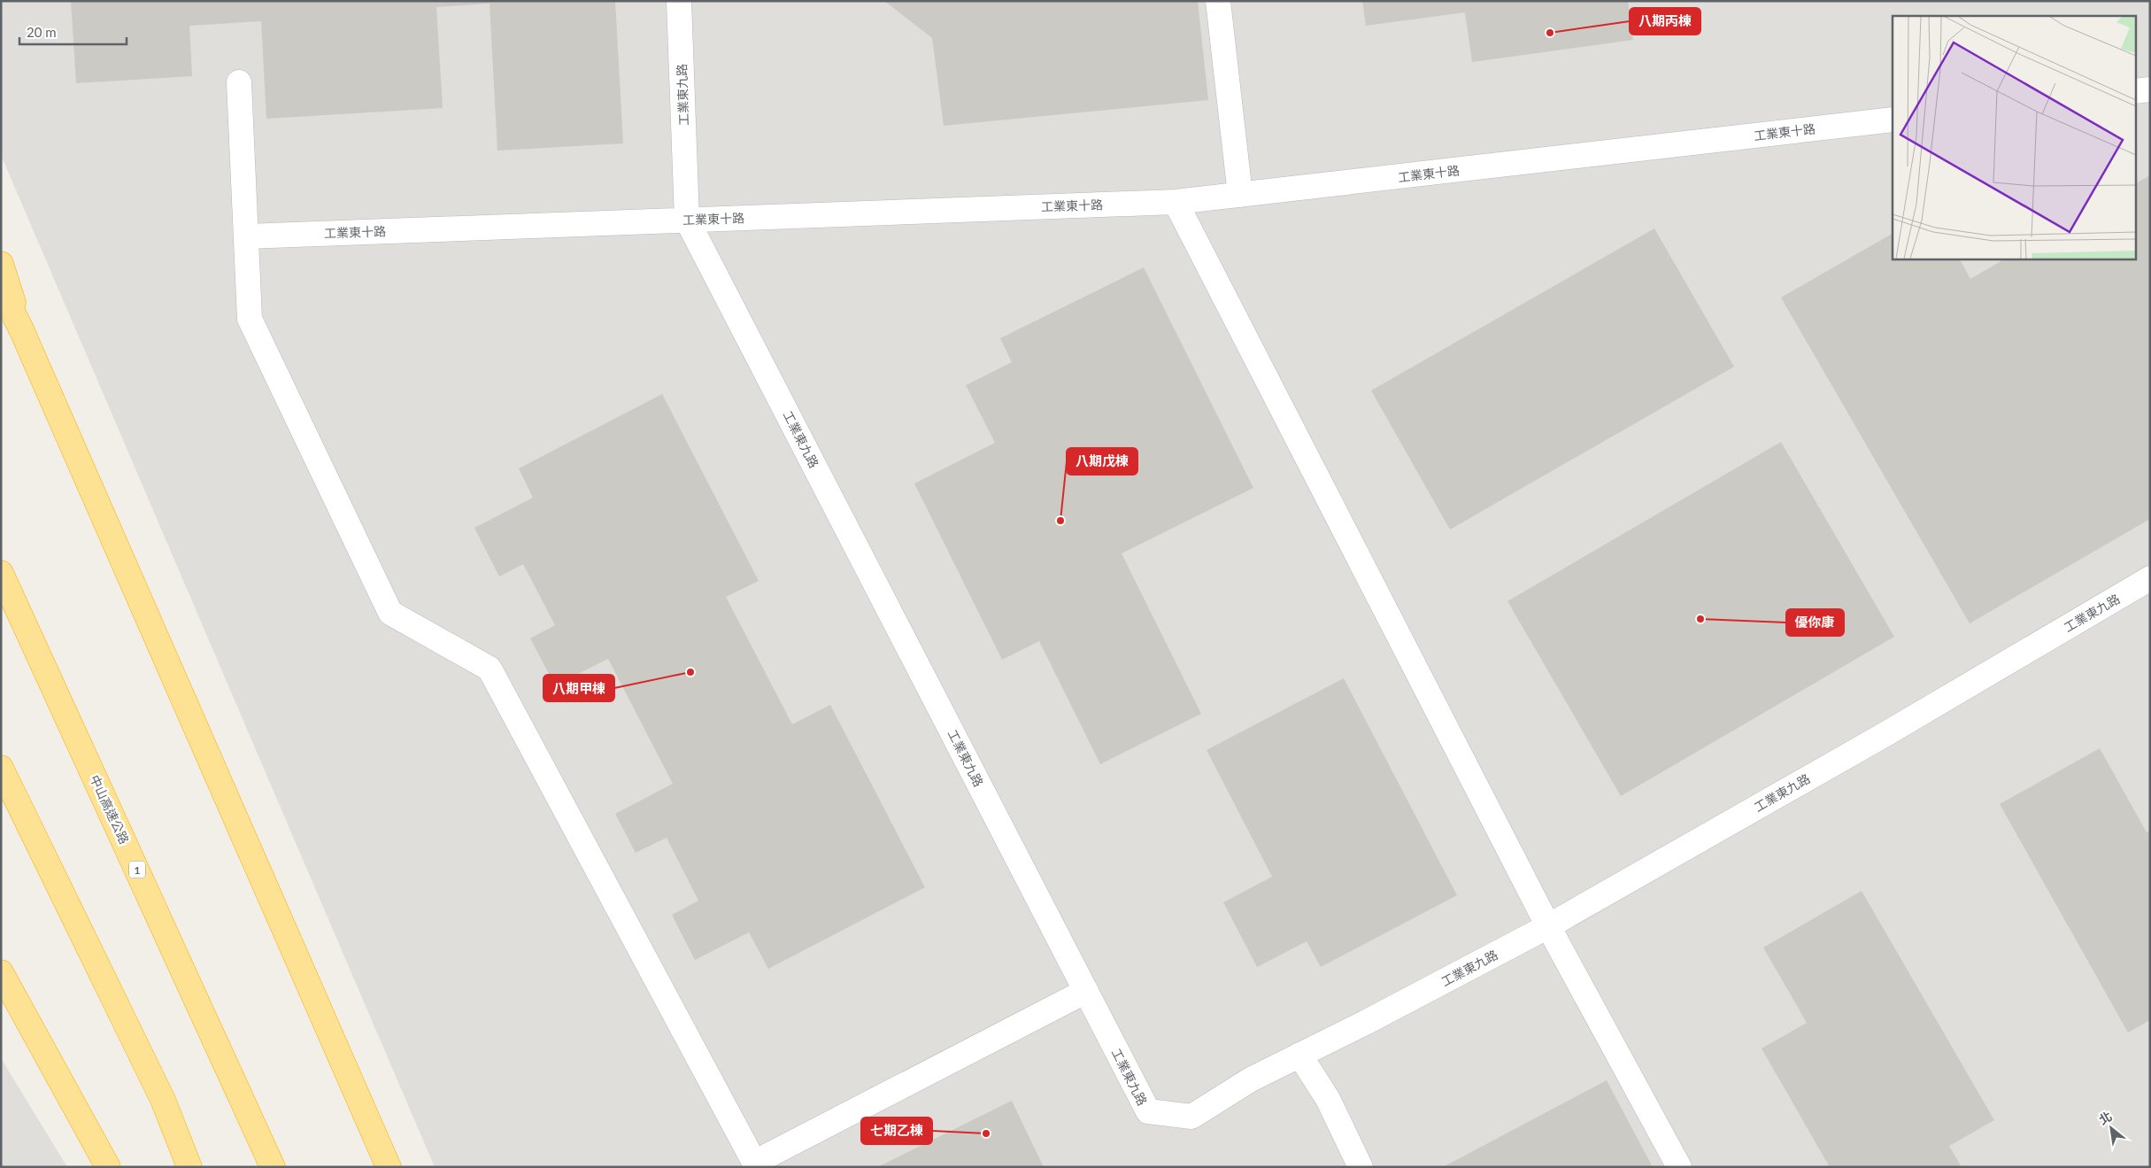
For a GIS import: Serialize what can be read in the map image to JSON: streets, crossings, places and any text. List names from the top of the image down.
{
  "streets": {
    "highway": ["中山高速公路", "1"],
    "street": ["工業東九路", "工業東十路"]
  },
  "crossings": [
    ["工業東九路", "工業東十路"]
  ],
  "places": [
    "八期丙棟",
    "八期戊棟",
    "優你康",
    "八期甲棟",
    "七期乙棟"
  ],
  "scale_bar": "20 m",
  "north": "top left"
}
